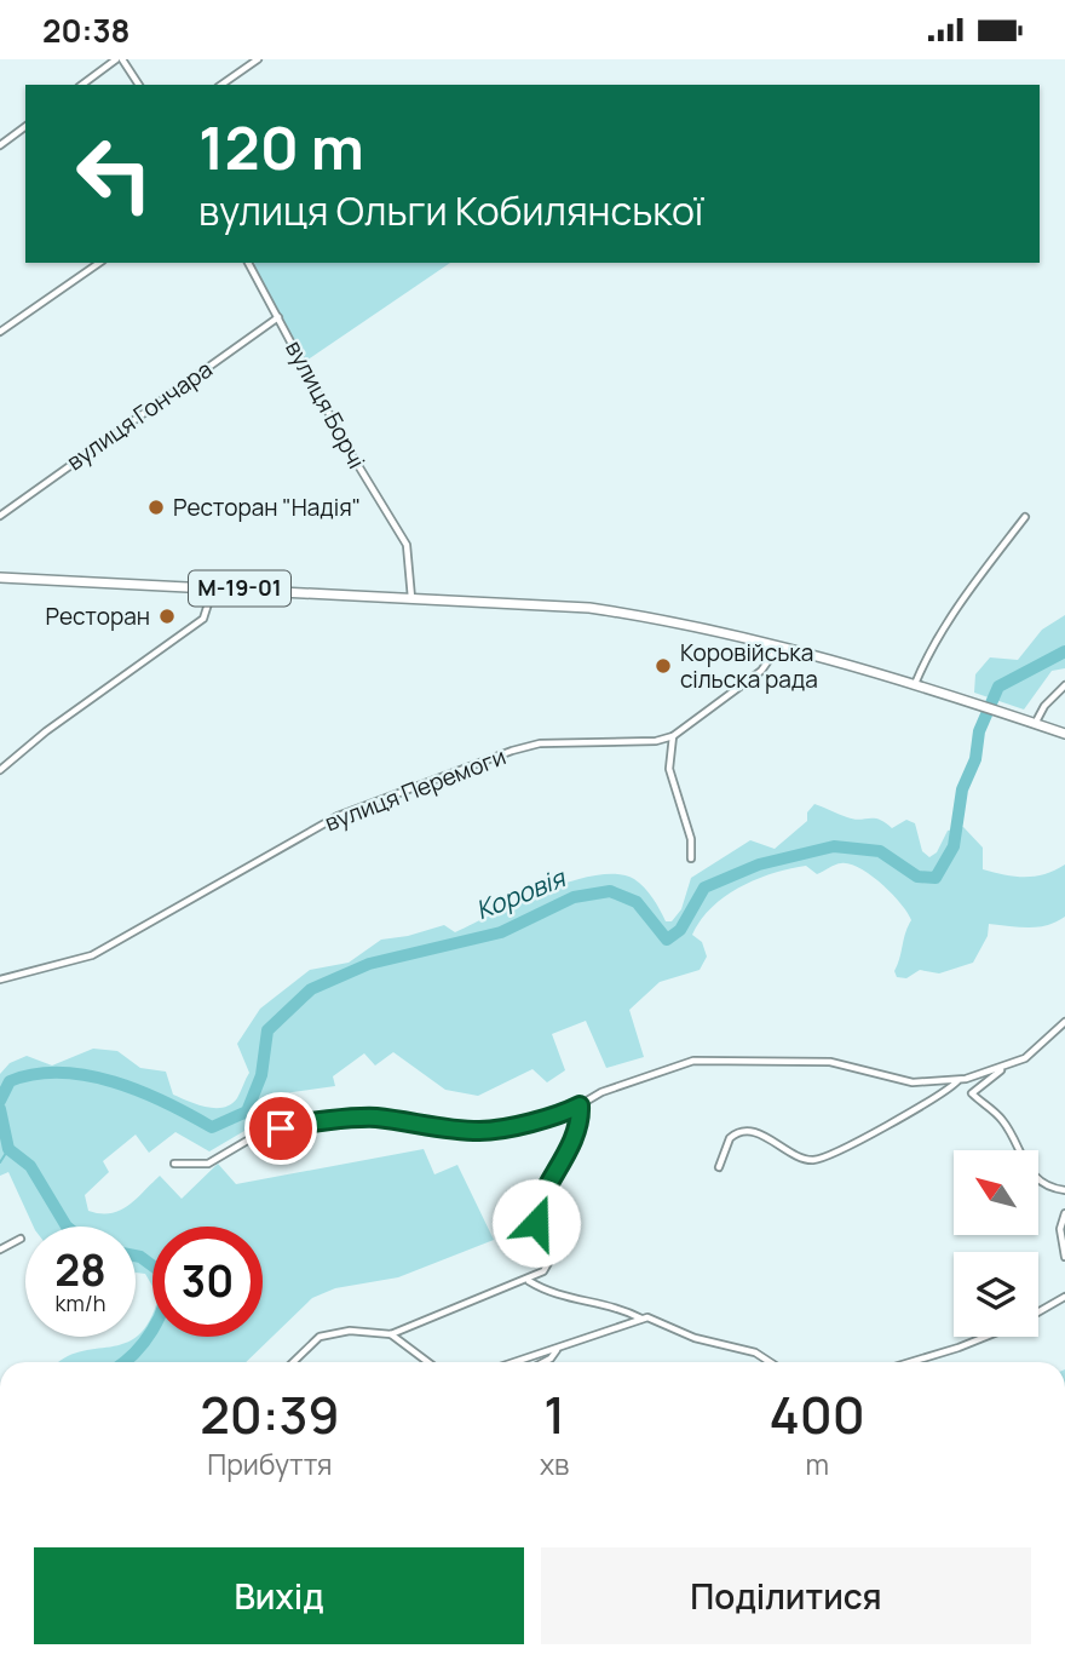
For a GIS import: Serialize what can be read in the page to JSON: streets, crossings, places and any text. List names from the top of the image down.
{
  "streets": {
    "main road": ["М-19-01"],
    "street": ["вулиця Борчі", "вулиця Гончара", "вулиця Перемоги"]
  },
  "crossings": [
    ["вулиця Борчі", "вулиця Гончара"],
    ["вулиця Борчі", "М-19-01"],
    ["М-19-01", "вулиця Перемоги"]
  ],
  "water": ["Коровія"],
  "places": ["Ресторан \"Надія\"", "Ресторан", "Коровійська сільска рада"],
  "north": "top left",
  "page": {
    "status": "20:38",
    "turn": ["120 m", "вулиця Ольги Кобилянської"],
    "speed": "28 km/h",
    "limit": "30",
    "eta": [
      "20:39",
      "Прибуття",
      "1",
      "хв",
      "400",
      "m"
    ],
    "buttons": ["Вихід", "Поділитися"]
  }
}
